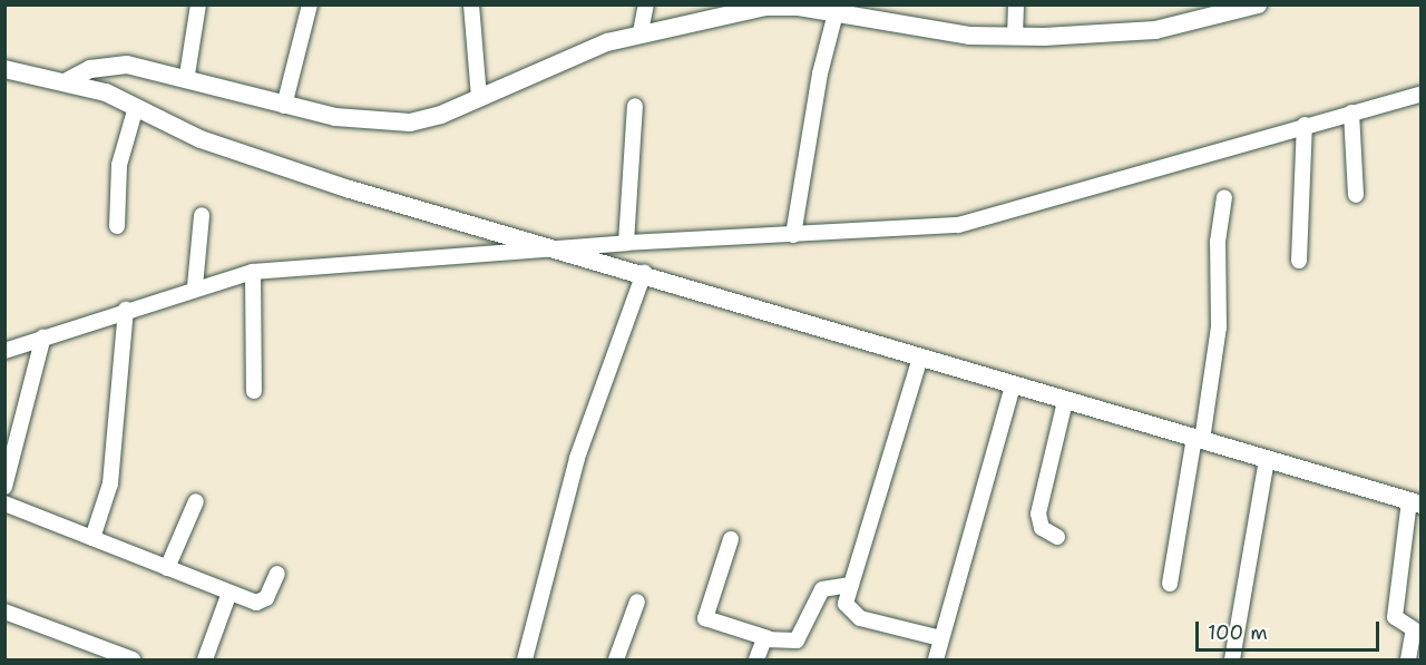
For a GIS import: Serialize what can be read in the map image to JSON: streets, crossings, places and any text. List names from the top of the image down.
{
  "scale_bar": "100 m"
}
